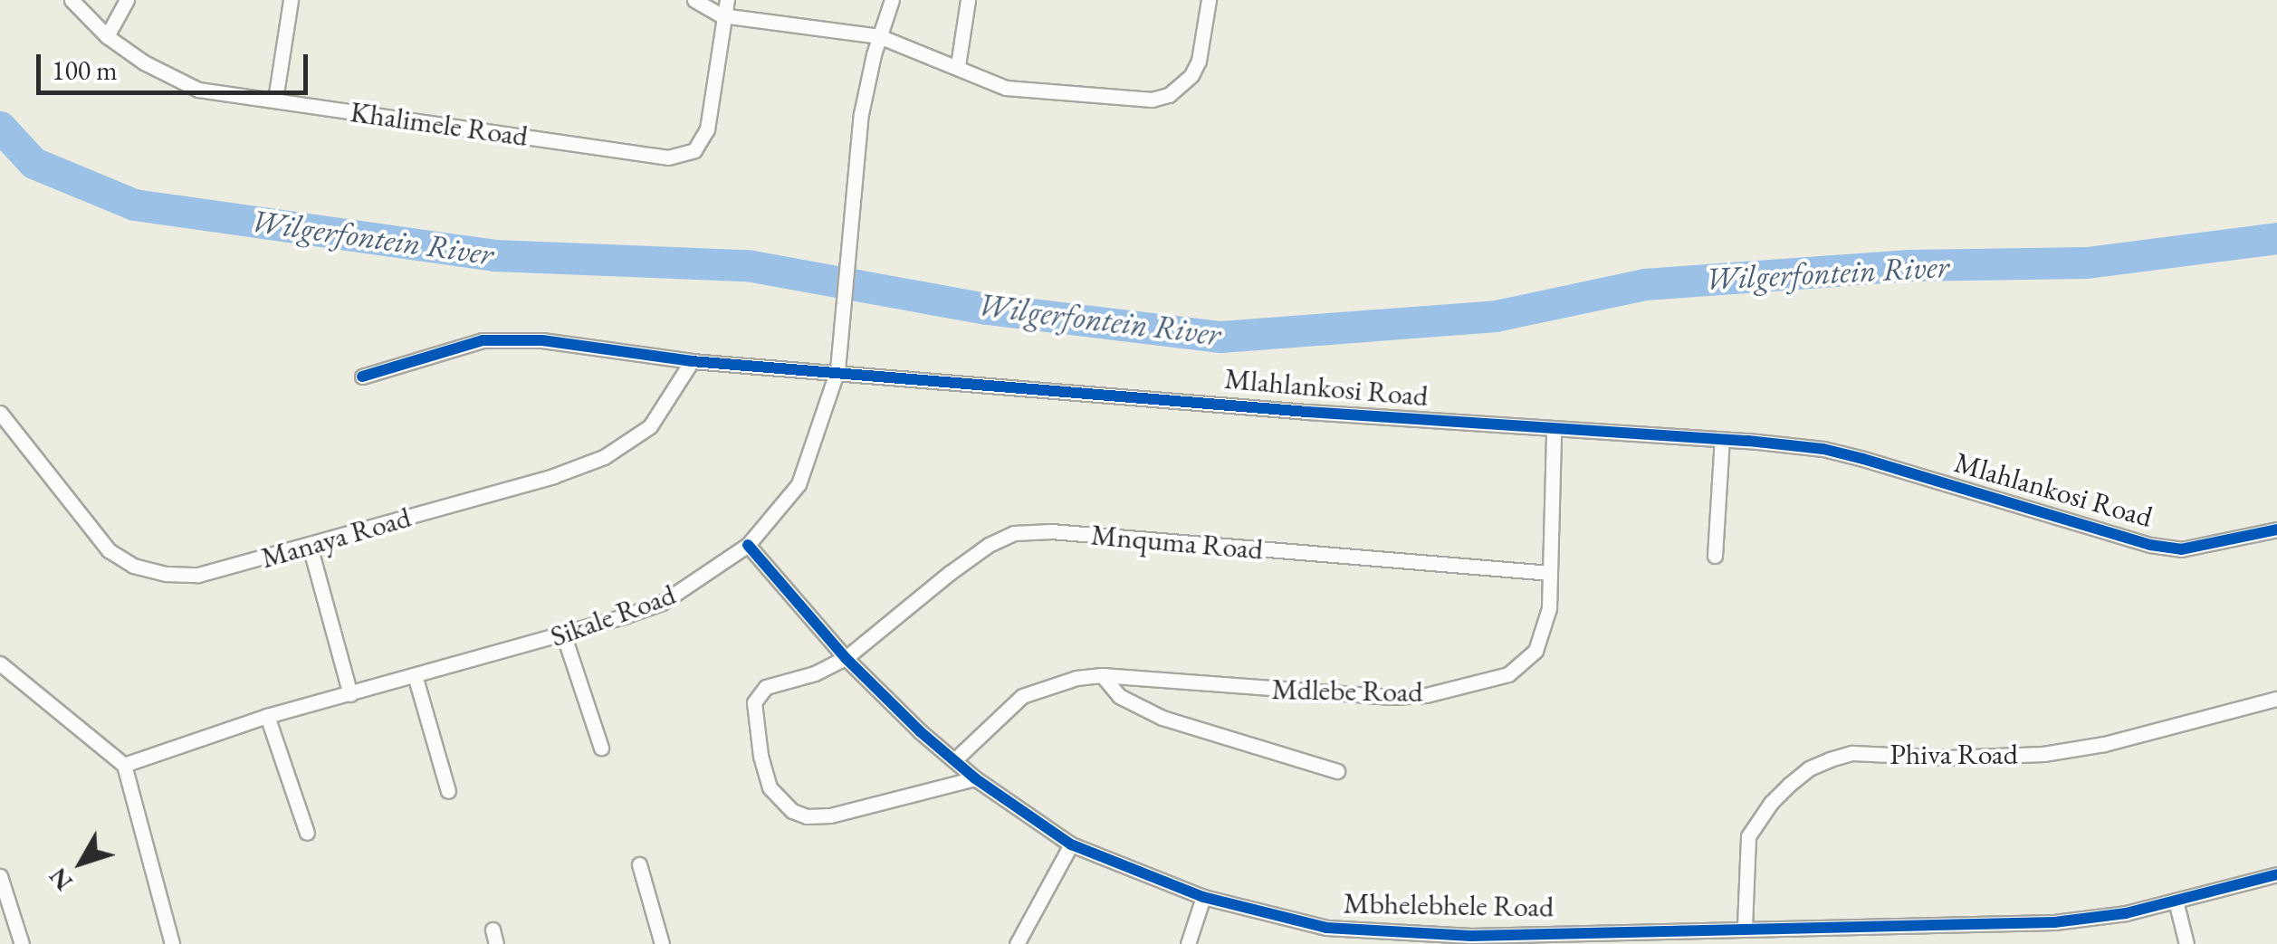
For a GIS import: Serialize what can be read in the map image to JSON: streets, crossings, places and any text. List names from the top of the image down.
{
  "streets": {
    "street": [
      "Khalimele Road",
      "Mlahlankosi Road",
      "Manaya Road",
      "Mnquma Road",
      "Sikale Road",
      "Mdlebe Road",
      "Phiva Road",
      "Mbhelebhele Road"
    ]
  },
  "crossings": [
    ["Mlahlankosi Road", "Manaya Road"],
    ["Mlahlankosi Road", "Sikale Road"],
    ["Mlahlankosi Road", "Mdlebe Road"],
    ["Mnquma Road", "Mdlebe Road"],
    ["Mnquma Road", "Mbhelebhele Road"],
    ["Sikale Road", "Mbhelebhele Road"],
    ["Mdlebe Road", "Mbhelebhele Road"],
    ["Phiva Road", "Mbhelebhele Road"]
  ],
  "water": ["Wilgerfontein River"],
  "scale_bar": "100 m",
  "north": "bottom left"
}
